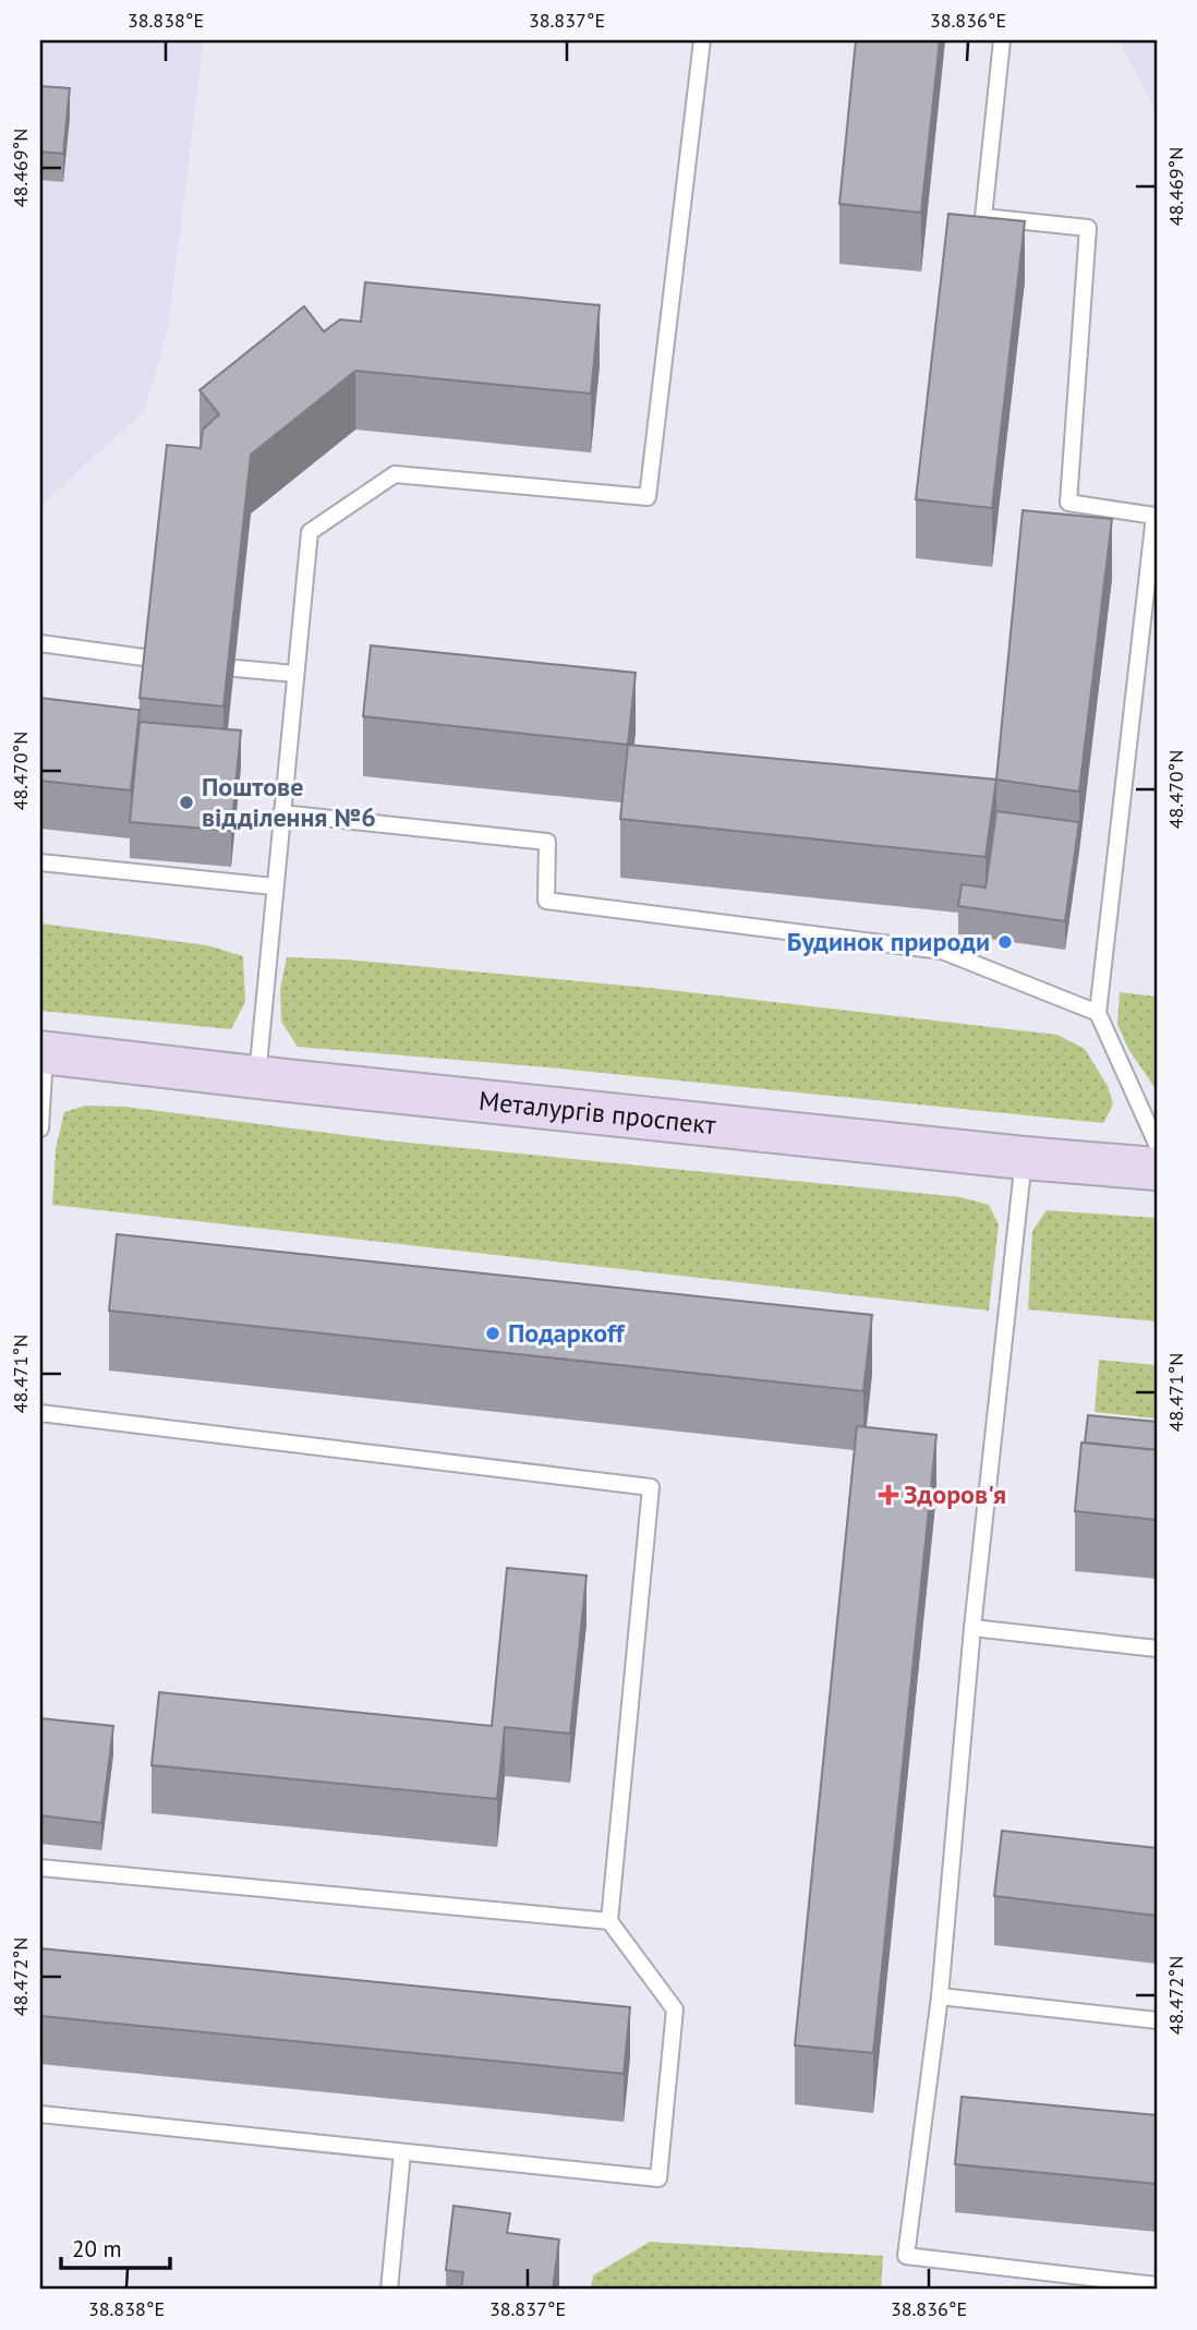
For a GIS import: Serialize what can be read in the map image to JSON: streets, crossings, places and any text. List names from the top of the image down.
{
  "streets": {
    "street": ["Металургів проспект"]
  },
  "places": {
    "other": ["Поштове відділення №6", "Будинок природи", "Подаркоff"],
    "health": ["Здоров'я"]
  },
  "scale_bar": "20 m",
  "coordinates": [
    "38.838°E",
    "38.837°E",
    "38.836°E",
    "48.469°N",
    "48.470°N",
    "48.471°N",
    "48.472°N"
  ]
}
